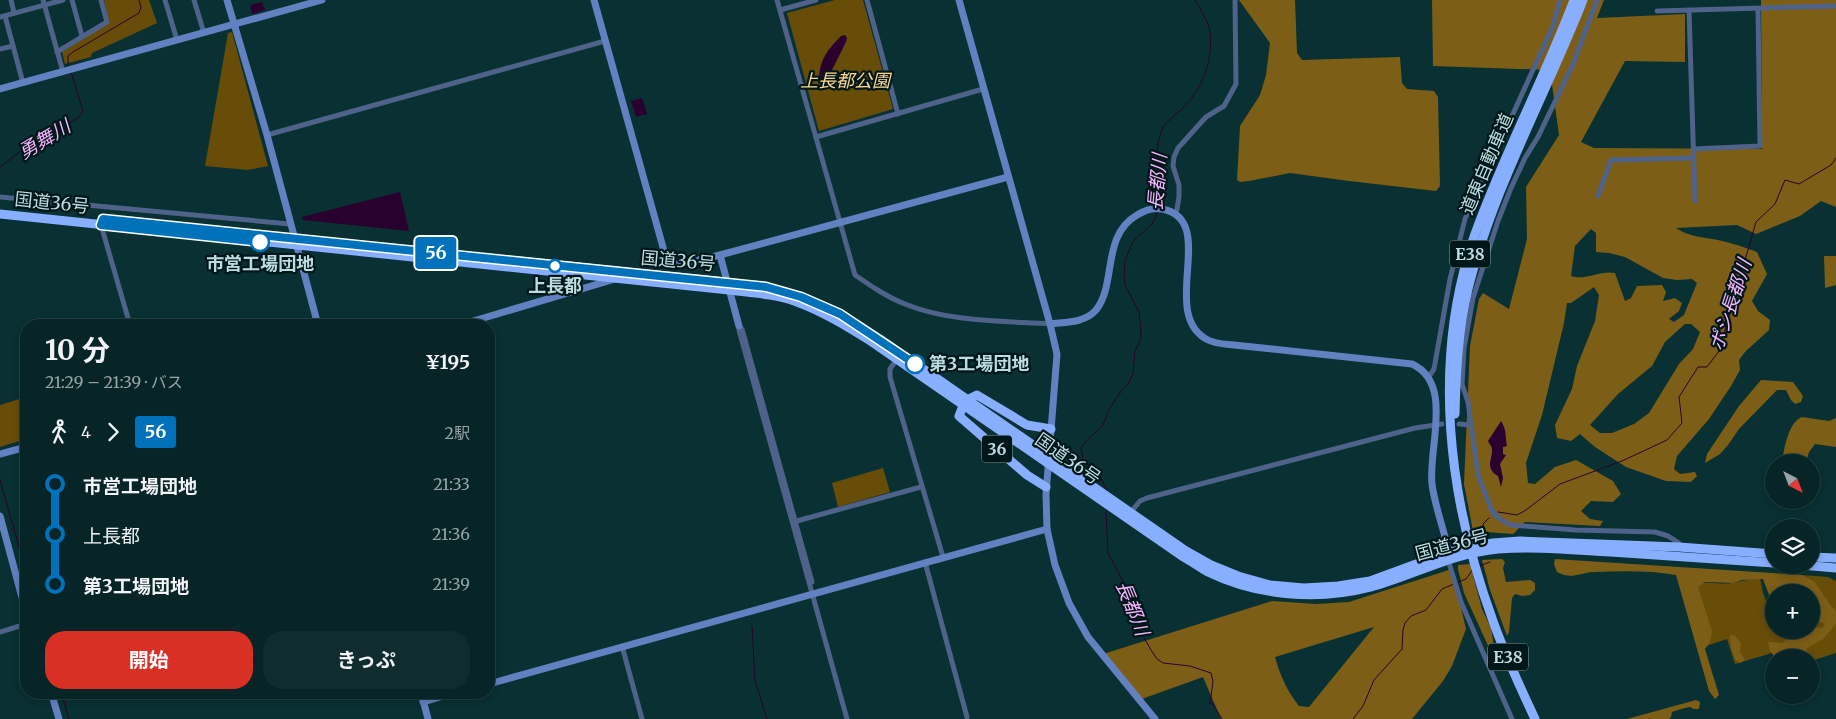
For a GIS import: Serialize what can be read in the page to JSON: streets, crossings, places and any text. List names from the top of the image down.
{
  "streets": {
    "highway": [
      "道東自動車道",
      "国道36号",
      "E38",
      "36"
    ]
  },
  "crossings": [
    ["国道36号", "36"]
  ],
  "water": ["勇舞川", "長都川", "ポシ長都川"],
  "parks": ["上長都公園"],
  "places": ["市営工場団地", "上長都", "第3工場団地"],
  "lines": ["bus line 56"],
  "north": "bottom right",
  "page": {
    "on_map": "56",
    "heading": ["10 分", "21:29 – 21:39 · バス", "¥195"],
    "legs": ["4", "56", "2駅"],
    "map_buttons": ["+", "−"],
    "list": [
      {
        "name": "市営工場団地",
        "value": "21:33"
      },
      {
        "name": "上長都",
        "value": "21:36"
      },
      {
        "name": "第3工場団地",
        "value": "21:39"
      }
    ],
    "buttons": ["開始", "きっぷ"]
  }
}
